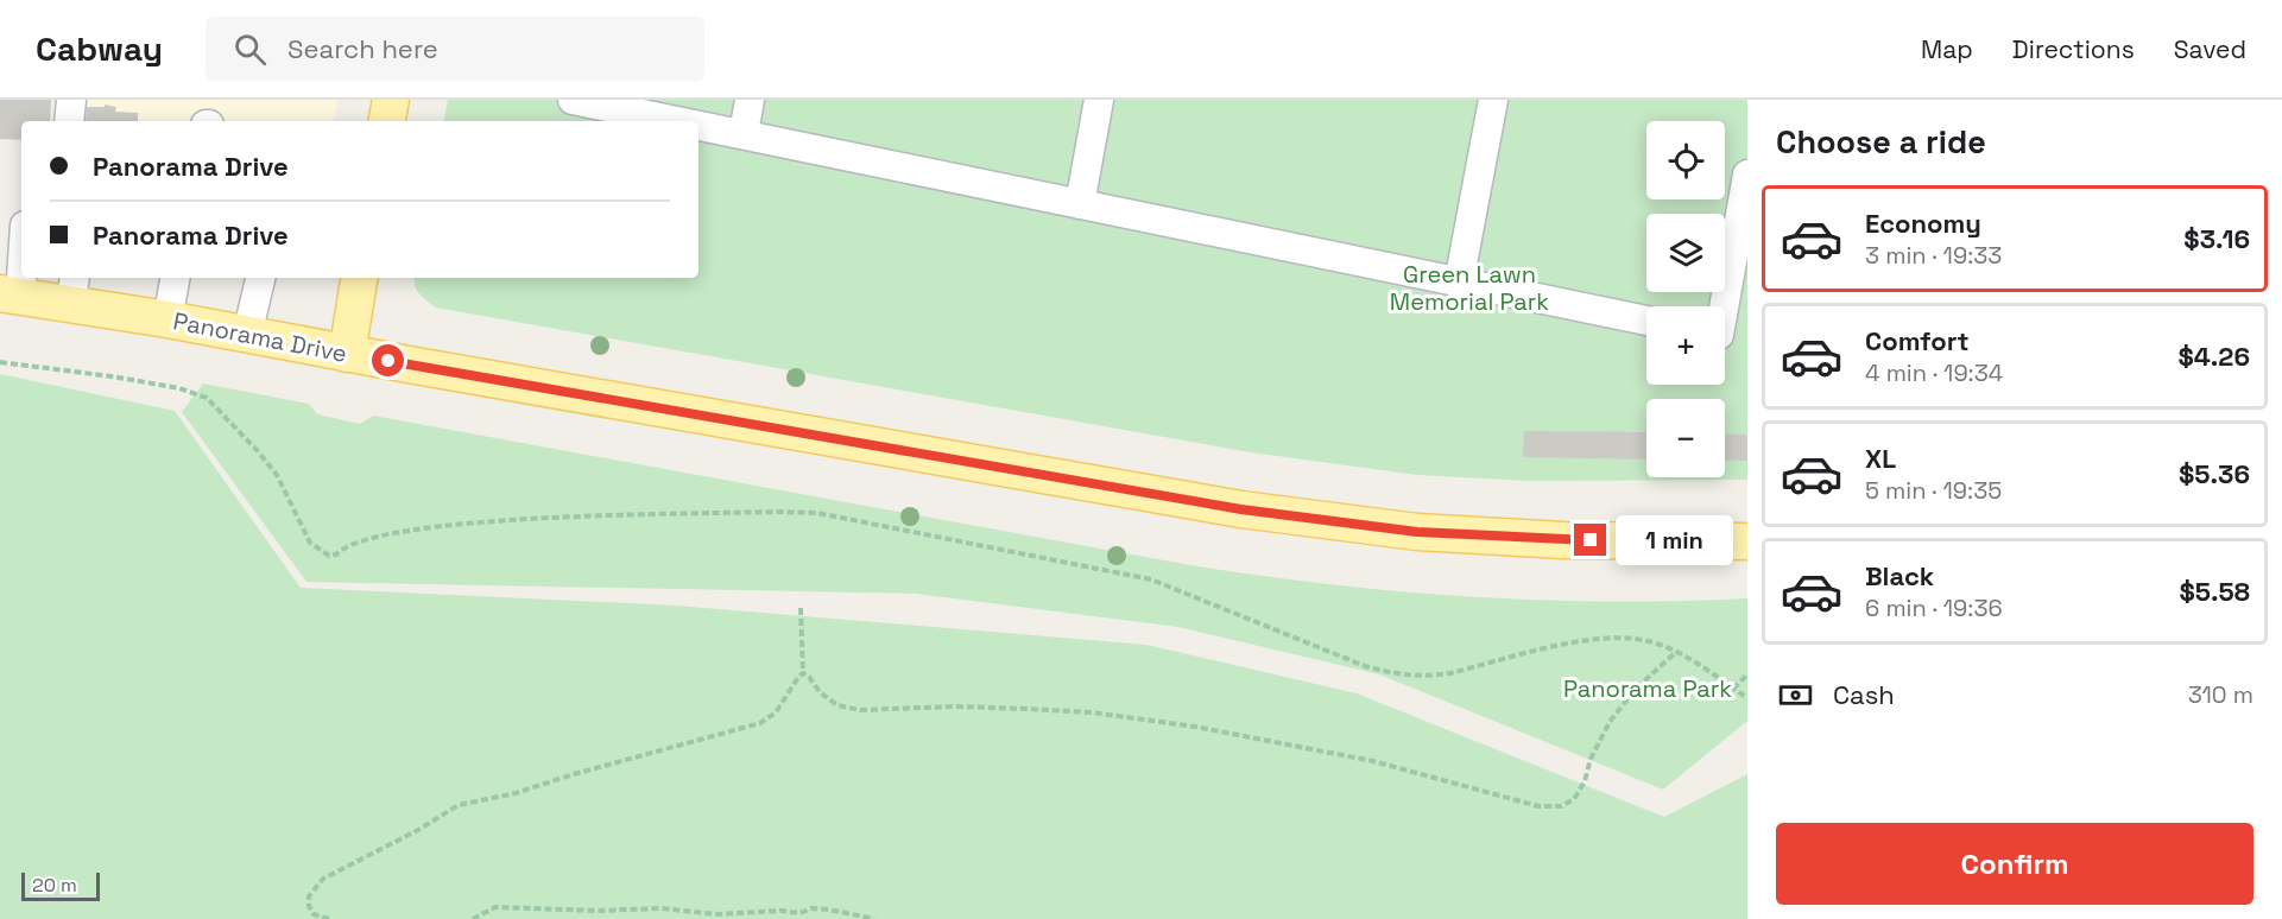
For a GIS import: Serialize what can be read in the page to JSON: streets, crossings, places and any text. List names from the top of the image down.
{
  "streets": {
    "main road": ["Panorama Drive"]
  },
  "parks": ["Green Lawn Memorial Park", "Panorama Park"],
  "scale_bar": "20 m",
  "page": {
    "header": "Cabway",
    "search": "Search here",
    "nav": ["Map", "Directions", "Saved"],
    "heading": "Choose a ride",
    "map_buttons": ["+", "−"],
    "banner": ["Panorama Drive", "Panorama Drive"],
    "list": [
      {
        "name": "Economy",
        "note": "3 min · 19:33",
        "value": "$3.16"
      },
      {
        "name": "Comfort",
        "note": "4 min · 19:34",
        "value": "$4.26"
      },
      {
        "name": "XL",
        "note": "5 min · 19:35",
        "value": "$5.36"
      },
      {
        "name": "Black",
        "note": "6 min · 19:36",
        "value": "$5.58"
      }
    ],
    "bubble": "1 min",
    "pay": ["Cash", "310 m"],
    "buttons": "Confirm",
    "scale": "20 m"
  }
}
